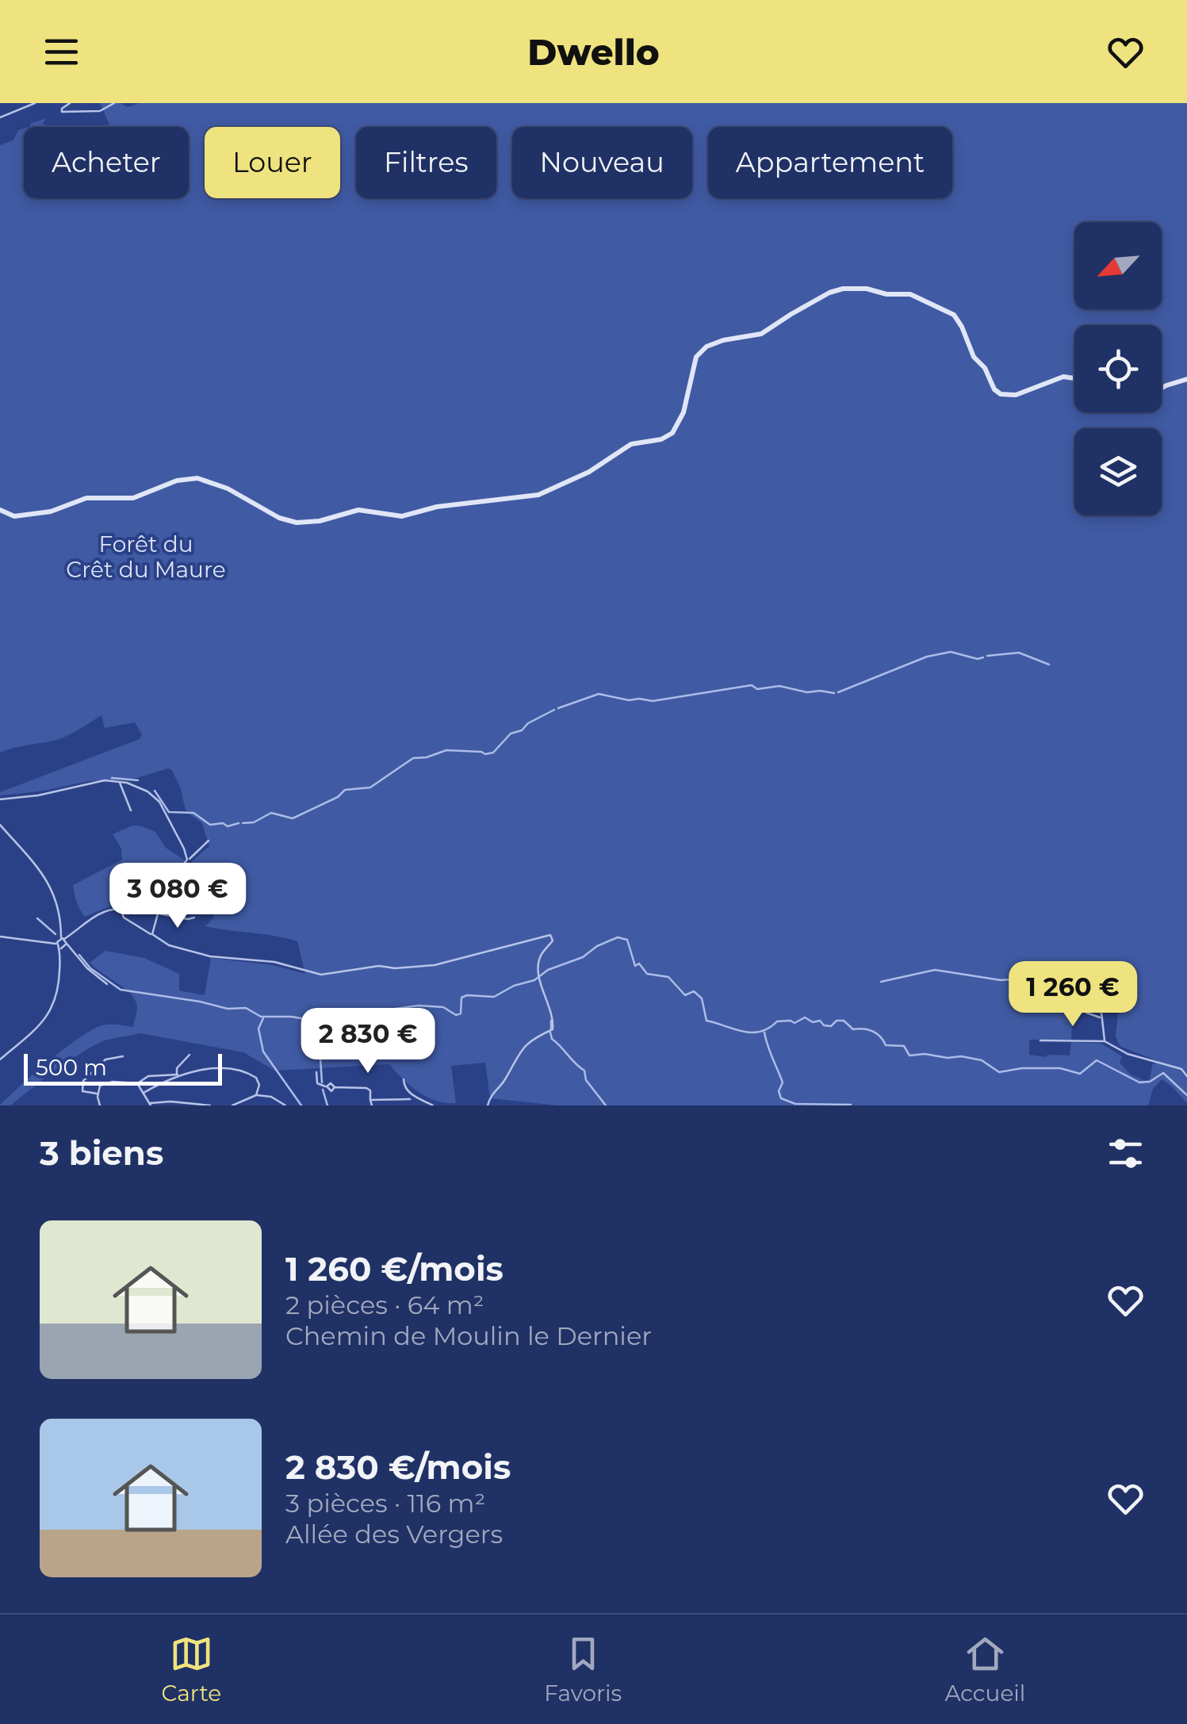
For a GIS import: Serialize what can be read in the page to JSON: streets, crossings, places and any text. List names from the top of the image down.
{
  "parks": ["Forêt du Crêt du Maure"],
  "scale_bar": "500 m",
  "north": "bottom left",
  "page": {
    "header": "Dwello",
    "chip": [
      "Acheter",
      "Louer",
      "Filtres",
      "Nouveau",
      "Appartement"
    ],
    "price": ["3 080 €", "1 260 €", "2 830 €"],
    "scale": "500 m",
    "heading": "3 biens",
    "list": [
      {
        "name": "1 260 €/mois",
        "note": "2 pièces · 64 m² · Chemin de Moulin le Dernier"
      },
      {
        "name": "2 830 €/mois",
        "note": "3 pièces · 116 m² · Allée des Vergers"
      }
    ],
    "tabs": ["Carte", "Favoris", "Accueil"]
  }
}
